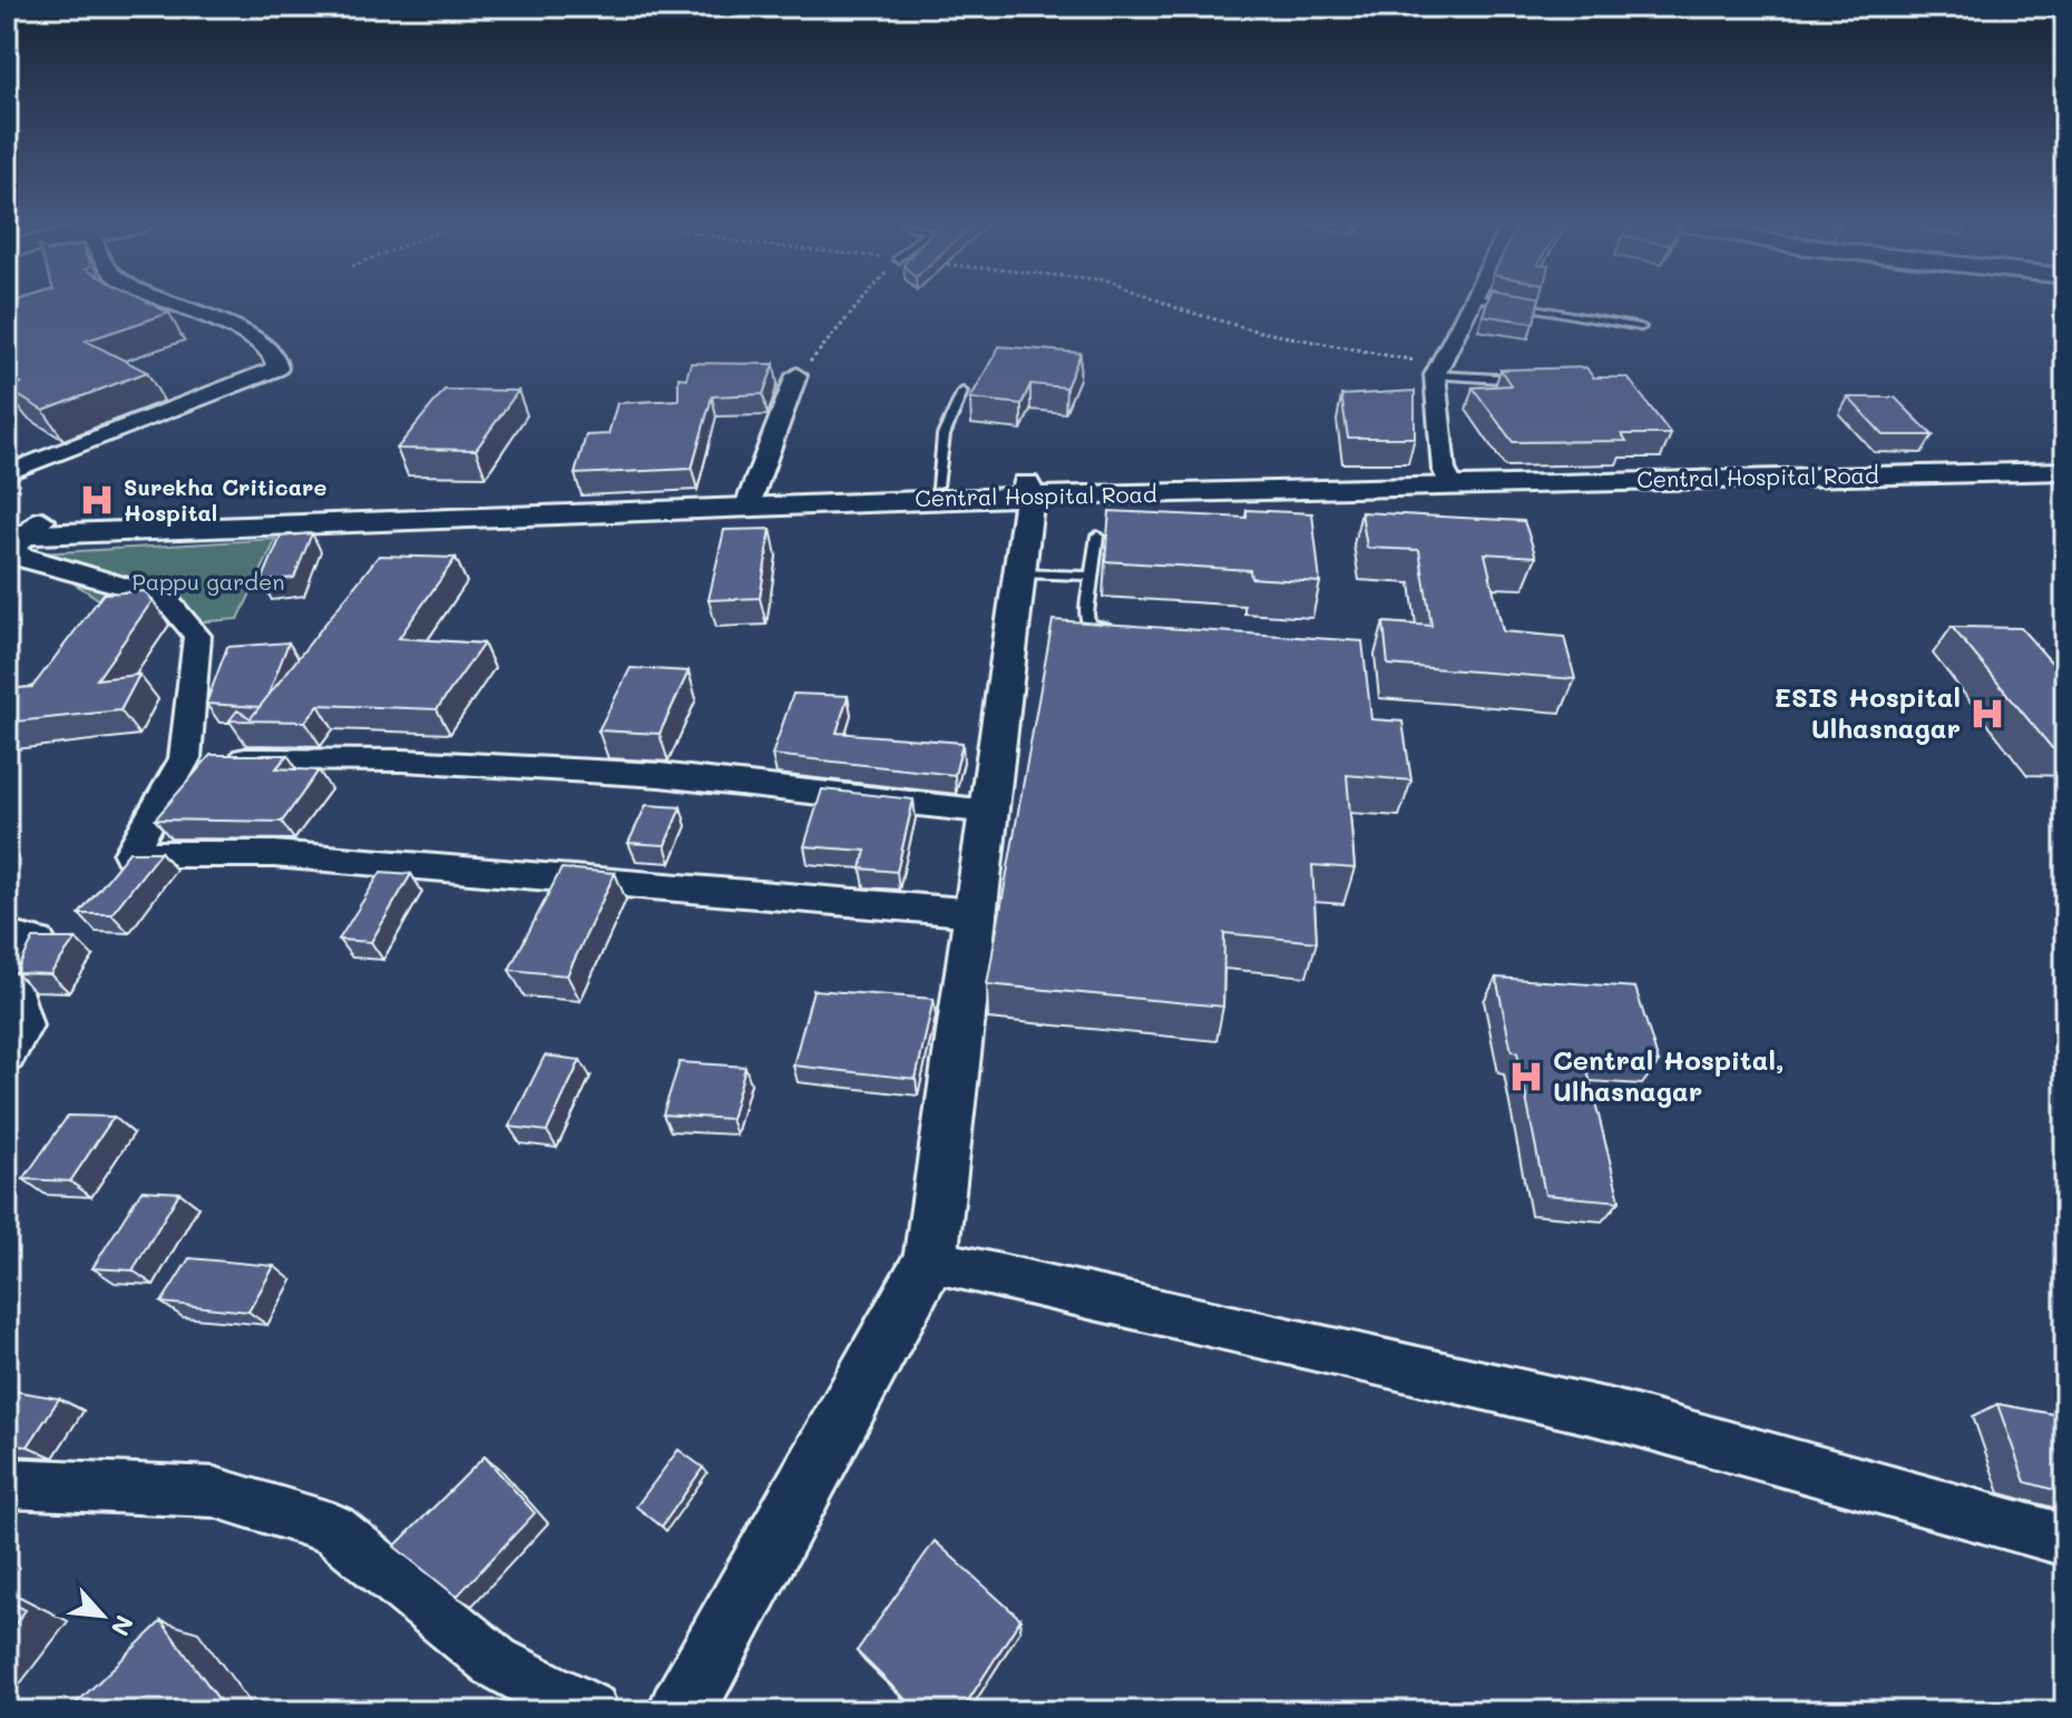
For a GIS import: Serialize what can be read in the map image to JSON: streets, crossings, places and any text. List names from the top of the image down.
{
  "streets": {
    "street": ["Central Hospital Road"]
  },
  "parks": ["Pappu garden"],
  "places": {
    "hospital": ["Surekha Criticare Hospital", "ESIS Hospital Ulhasnagar", "Central Hospital, Ulhasnagar"]
  },
  "north": "bottom right"
}
